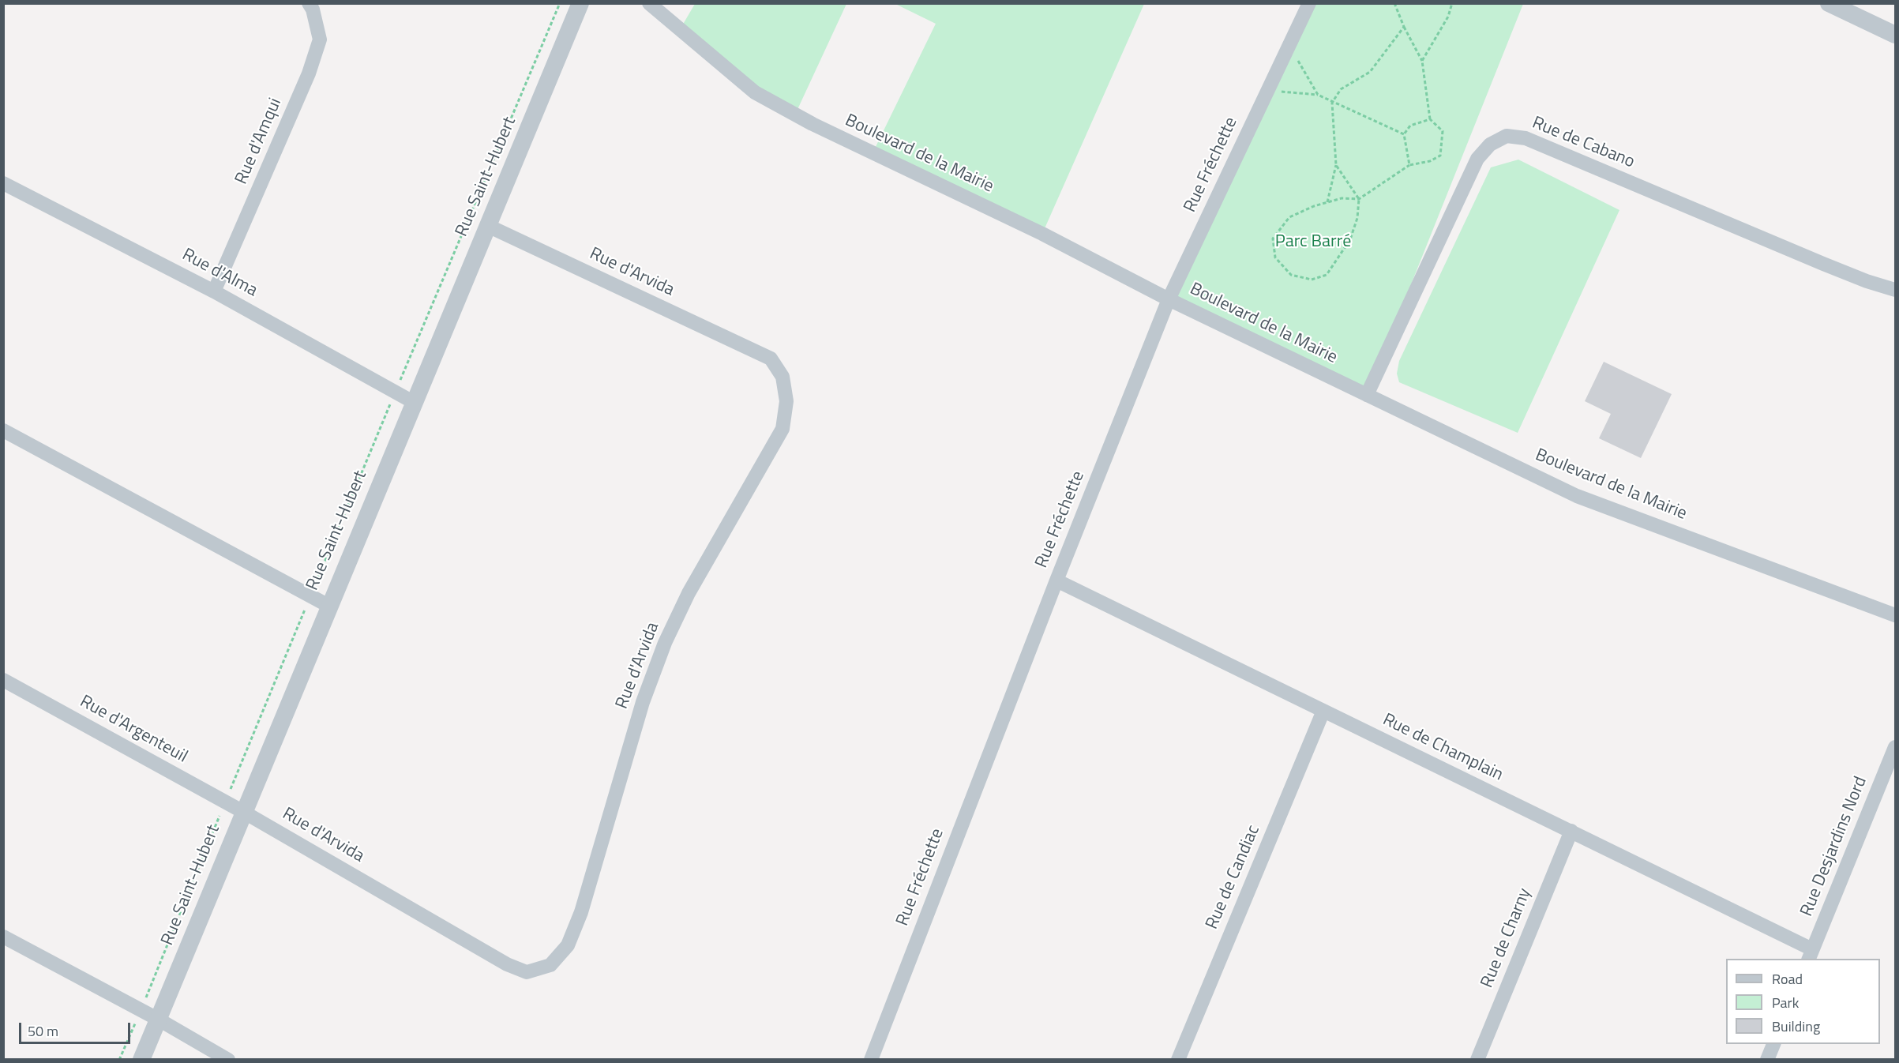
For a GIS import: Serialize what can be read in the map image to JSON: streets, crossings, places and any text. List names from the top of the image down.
{
  "streets": {
    "street": [
      "Rue d'Amqui",
      "Rue de Cabano",
      "Boulevard de la Mairie",
      "Rue Fréchette",
      "Rue Saint-Hubert",
      "Rue d'Arvida",
      "Rue d'Alma",
      "Rue d'Argenteuil",
      "Rue de Champlain",
      "Rue Desjardins Nord",
      "Rue de Candiac",
      "Rue de Charny"
    ]
  },
  "crossings": [
    ["Rue d'Amqui", "Rue d'Alma"],
    ["Rue de Cabano", "Boulevard de la Mairie"],
    ["Boulevard de la Mairie", "Rue Fréchette"],
    ["Rue Fréchette", "Rue de Champlain"],
    ["Rue Saint-Hubert", "Rue d'Arvida"],
    ["Rue Saint-Hubert", "Rue d'Alma"],
    ["Rue Saint-Hubert", "Rue d'Argenteuil"],
    ["Rue d'Arvida", "Rue d'Argenteuil"],
    ["Rue de Champlain", "Rue Desjardins Nord"],
    ["Rue de Champlain", "Rue de Candiac"],
    ["Rue de Champlain", "Rue de Charny"]
  ],
  "parks": ["Parc Barré"],
  "legend": ["Road", "Park", "Building"],
  "scale_bar": "50 m"
}
